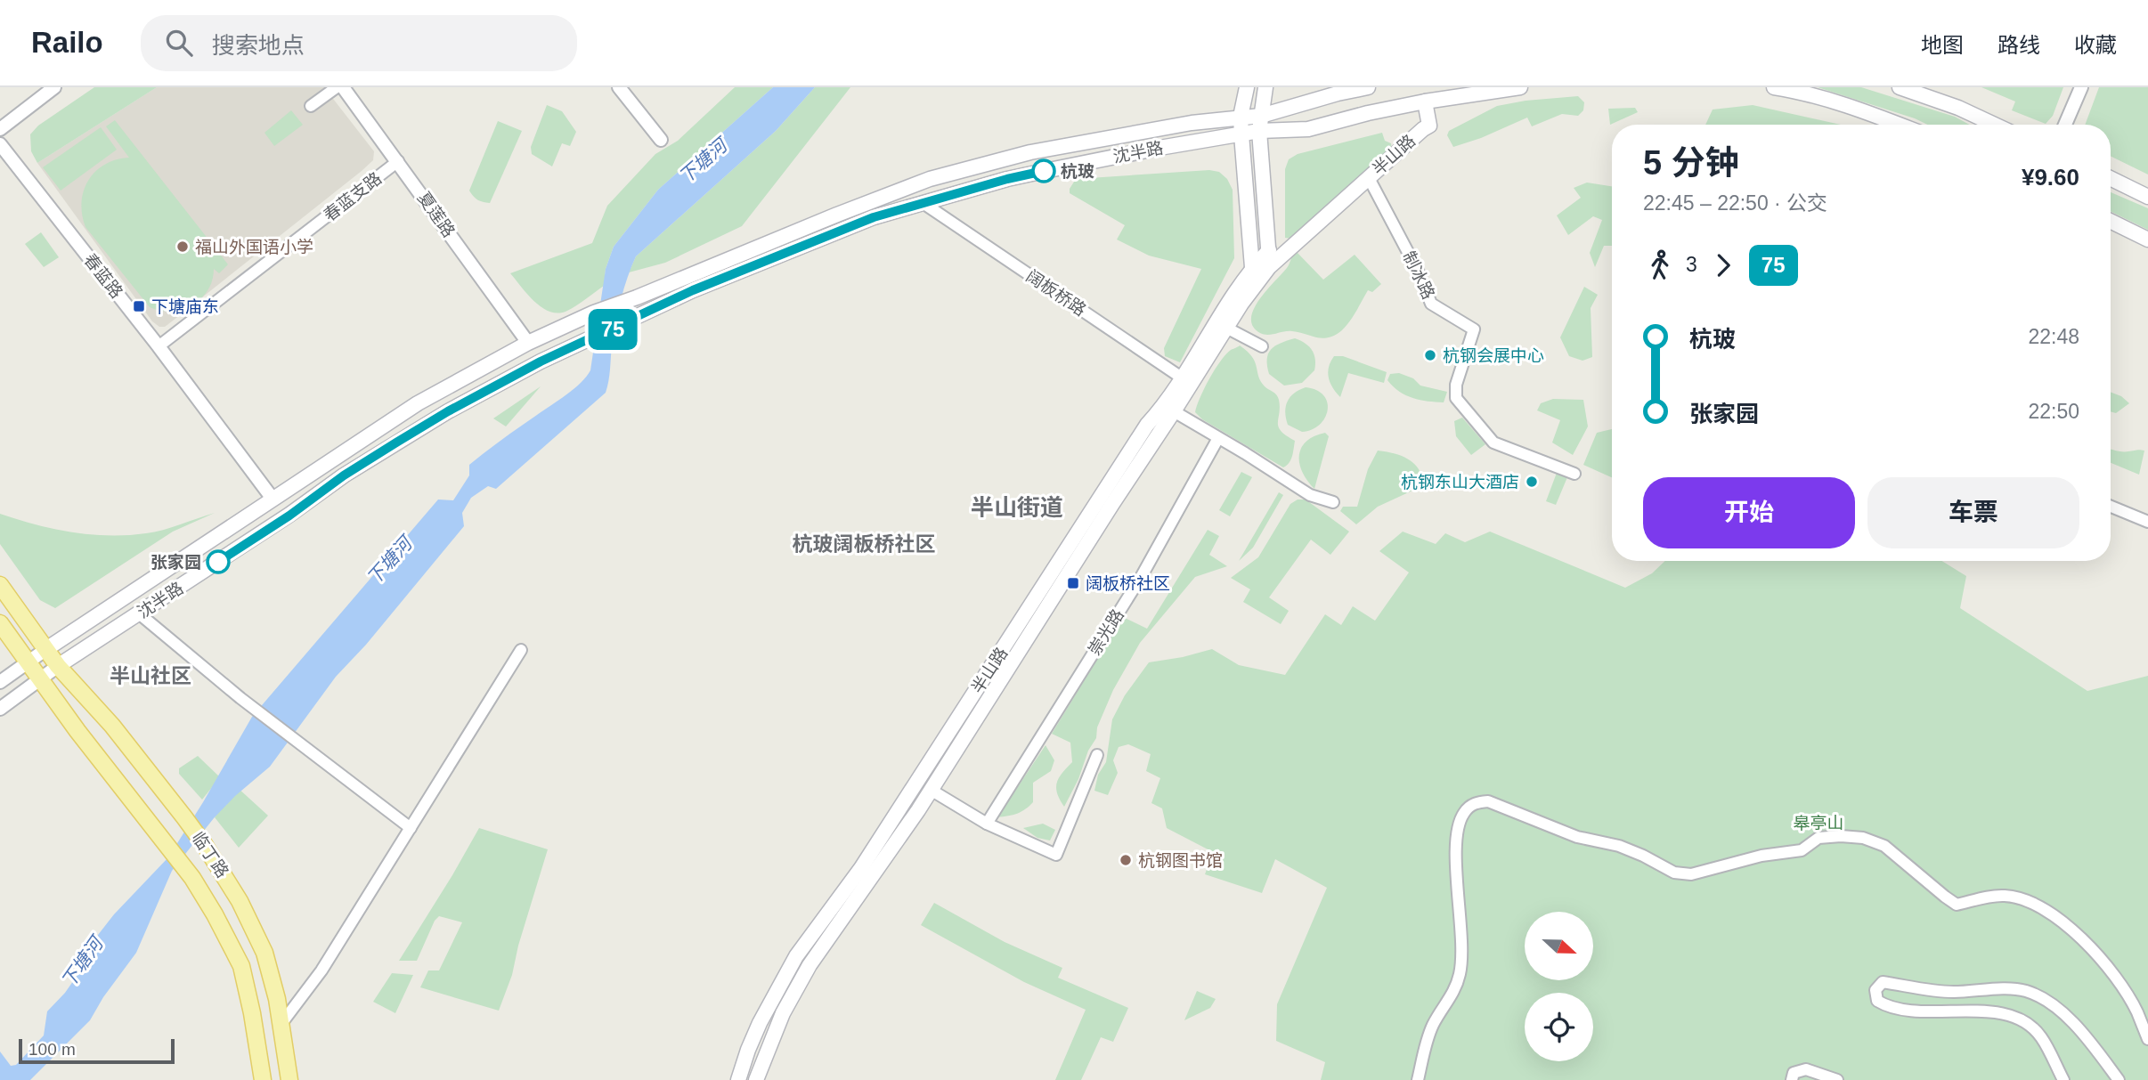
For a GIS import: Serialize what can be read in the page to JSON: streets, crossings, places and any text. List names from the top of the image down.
{
  "streets": {
    "main road": ["沈半路", "半山路", "临丁路"],
    "street": [
      "春蓝支路",
      "夏莲路",
      "制冰路",
      "春蓝路",
      "阔板桥路",
      "崇光路"
    ]
  },
  "crossings": [
    ["沈半路", "半山路"],
    ["沈半路", "夏莲路"],
    ["沈半路", "春蓝路"],
    ["沈半路", "阔板桥路"],
    ["沈半路", "临丁路"],
    ["半山路", "制冰路"],
    ["半山路", "阔板桥路"],
    ["春蓝支路", "夏莲路"],
    ["春蓝支路", "春蓝路"]
  ],
  "districts": ["半山街道", "杭玻阔板桥社区", "半山社区"],
  "water": ["下塘河"],
  "parks": ["皋亭山"],
  "places": {
    "other": [
      "杭玻",
      "福山外国语小学",
      "杭钢会展中心",
      "杭钢东山大酒店",
      "张家园",
      "杭钢图书馆"
    ],
    "transit": ["下塘庙东", "阔板桥社区"]
  },
  "lines": ["bus line 75"],
  "scale_bar": "100 m",
  "north": "right",
  "page": {
    "header": "Railo",
    "search": "搜索地点",
    "nav": ["地图", "路线", "收藏"],
    "on_map": "75",
    "heading": ["5 分钟", "22:45 – 22:50 · 公交", "¥9.60"],
    "legs": ["3", "75"],
    "list": [
      {
        "name": "杭玻",
        "value": "22:48"
      },
      {
        "name": "张家园",
        "value": "22:50"
      }
    ],
    "buttons": ["开始", "车票"],
    "scale": "100 m"
  }
}
